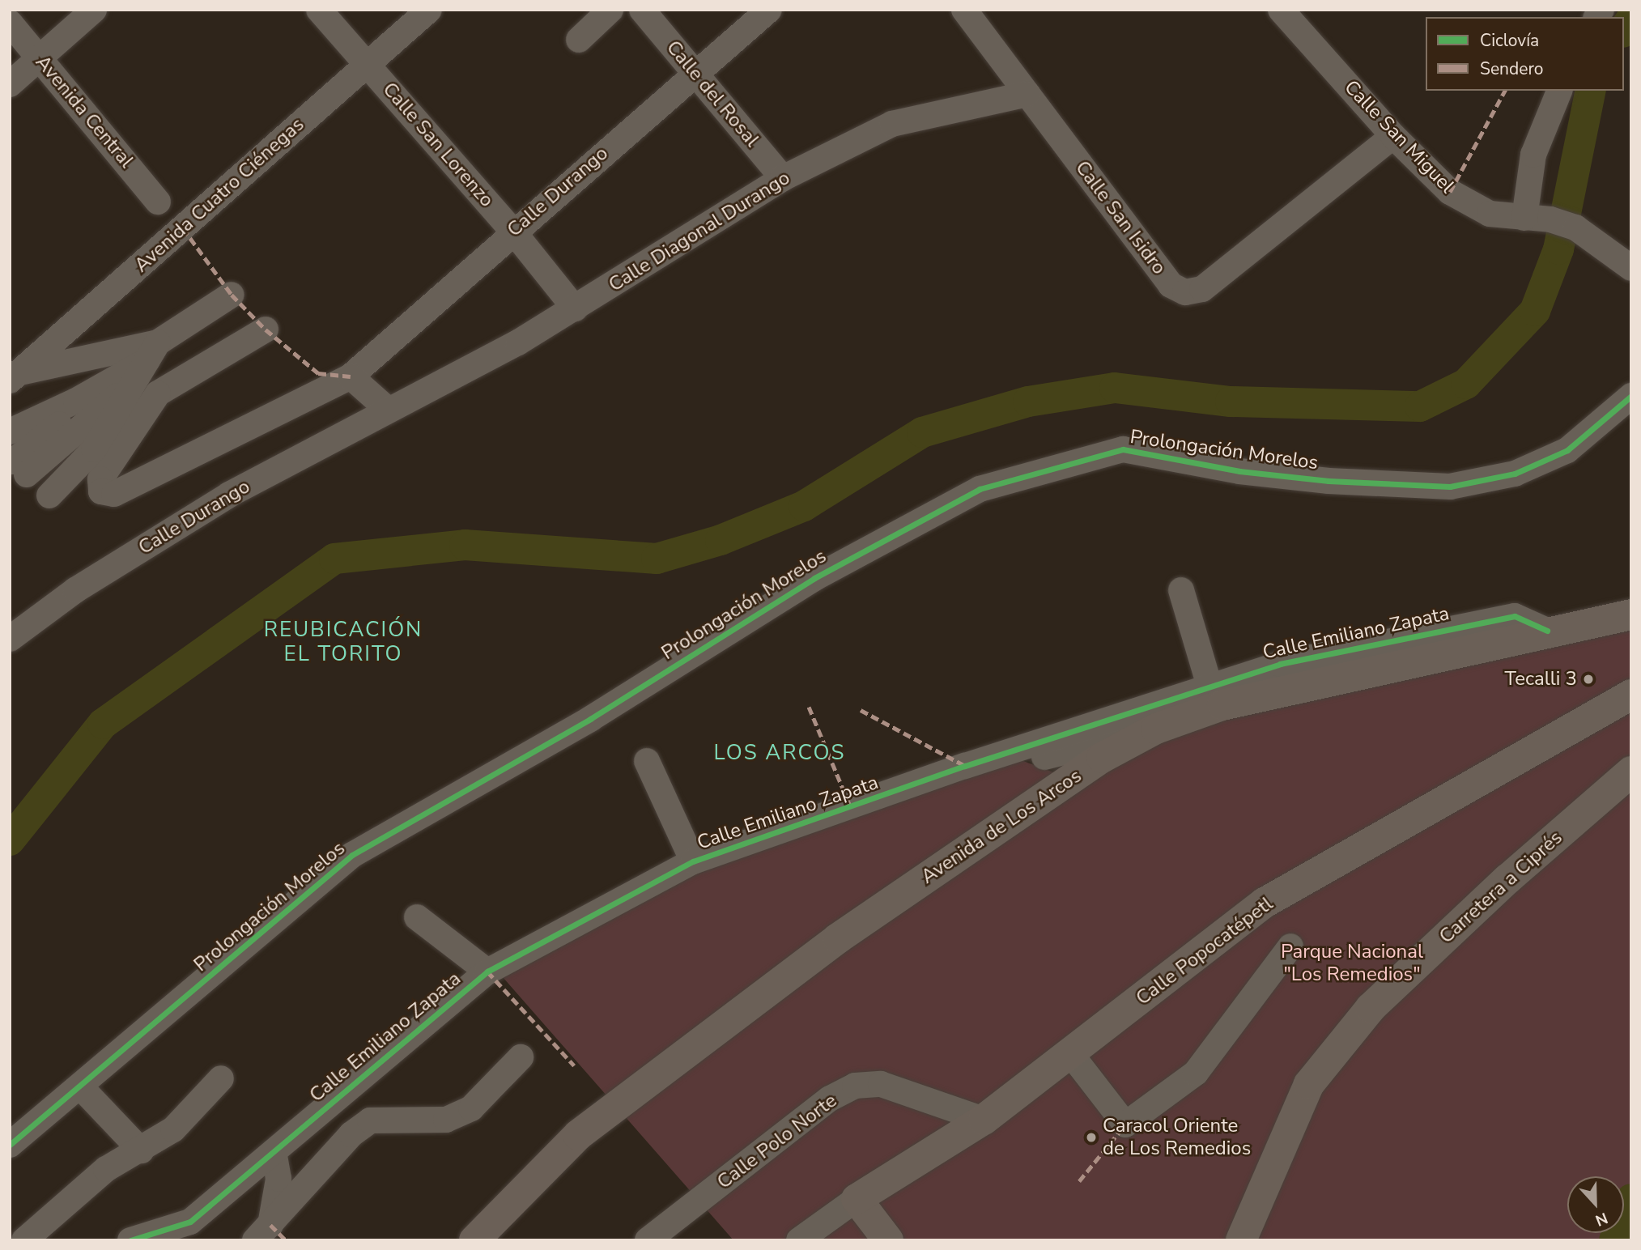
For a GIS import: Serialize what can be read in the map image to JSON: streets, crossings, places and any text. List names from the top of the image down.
{
  "streets": {
    "main road": ["Avenida de Los Arcos", "Carretera a Ciprés", "Calle Popocatépetl"],
    "street": [
      "Calle del Rosal",
      "Avenida Central",
      "Calle San Miguel",
      "Calle San Lorenzo",
      "Calle Durango",
      "Avenida Cuatro Ciénegas",
      "Calle San Isidro",
      "Calle Diagonal Durango",
      "Prolongación Morelos",
      "Calle Emiliano Zapata",
      "Calle Polo Norte"
    ]
  },
  "crossings": [
    ["Calle del Rosal", "Calle Durango"],
    ["Calle del Rosal", "Calle Diagonal Durango"],
    ["Calle San Miguel", "Calle San Isidro"],
    ["Calle San Lorenzo", "Calle Durango"],
    ["Calle San Lorenzo", "Avenida Cuatro Ciénegas"],
    ["Calle San Lorenzo", "Calle Diagonal Durango"],
    ["Calle Durango", "Calle Diagonal Durango"],
    ["Calle San Isidro", "Calle Diagonal Durango"],
    ["Calle Emiliano Zapata", "Avenida de Los Arcos"],
    ["Calle Popocatépetl", "Calle Polo Norte"]
  ],
  "districts": ["REUBICACIÓN EL TORITO", "LOS ARCOS"],
  "parks": ["Parque Nacional \"Los Remedios\""],
  "places": ["Tecalli 3", "Caracol Oriente de Los Remedios"],
  "legend": ["Ciclovía", "Sendero"],
  "north": "bottom"
}
